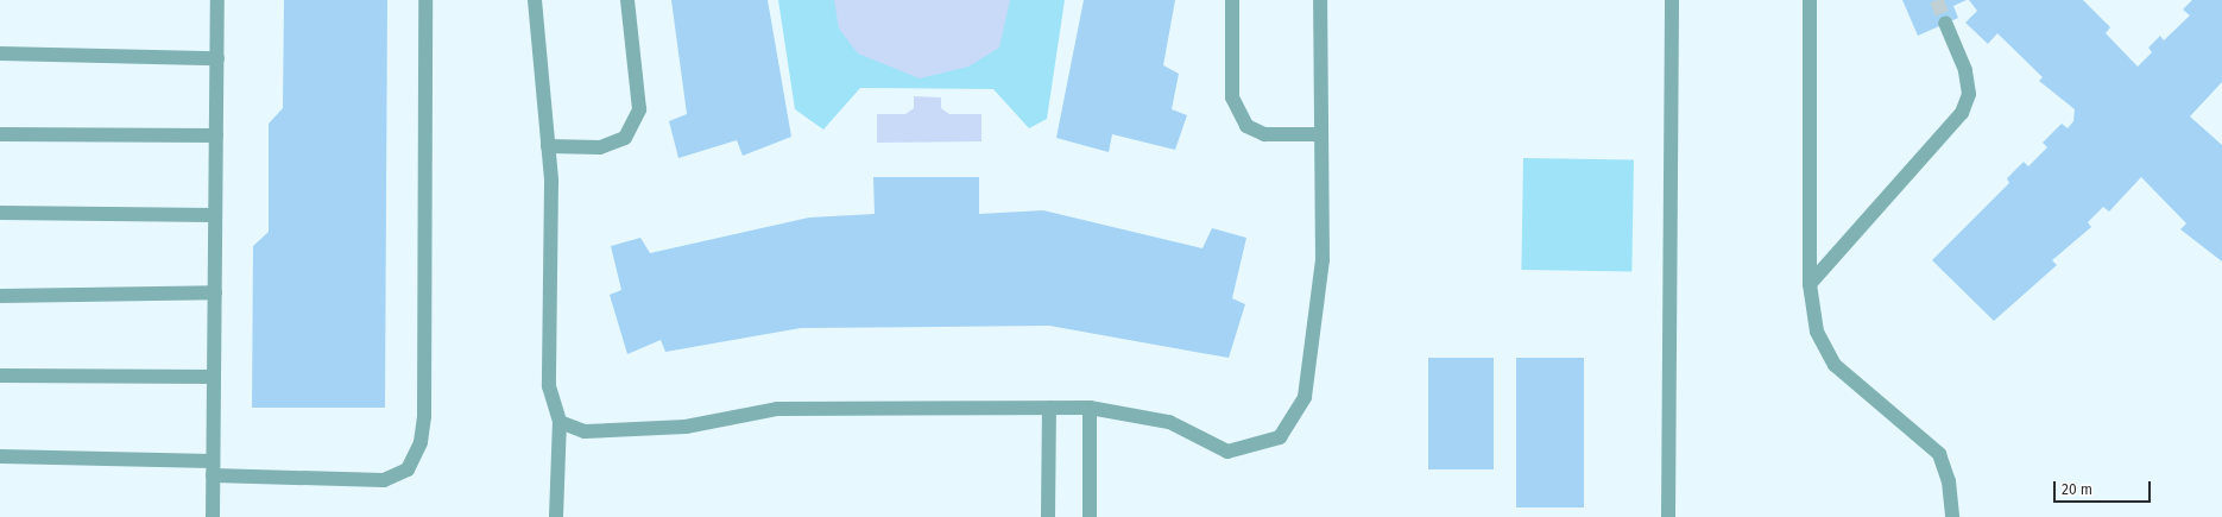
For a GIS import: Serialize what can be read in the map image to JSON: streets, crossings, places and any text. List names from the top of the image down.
{
  "scale_bar": "20 m"
}
